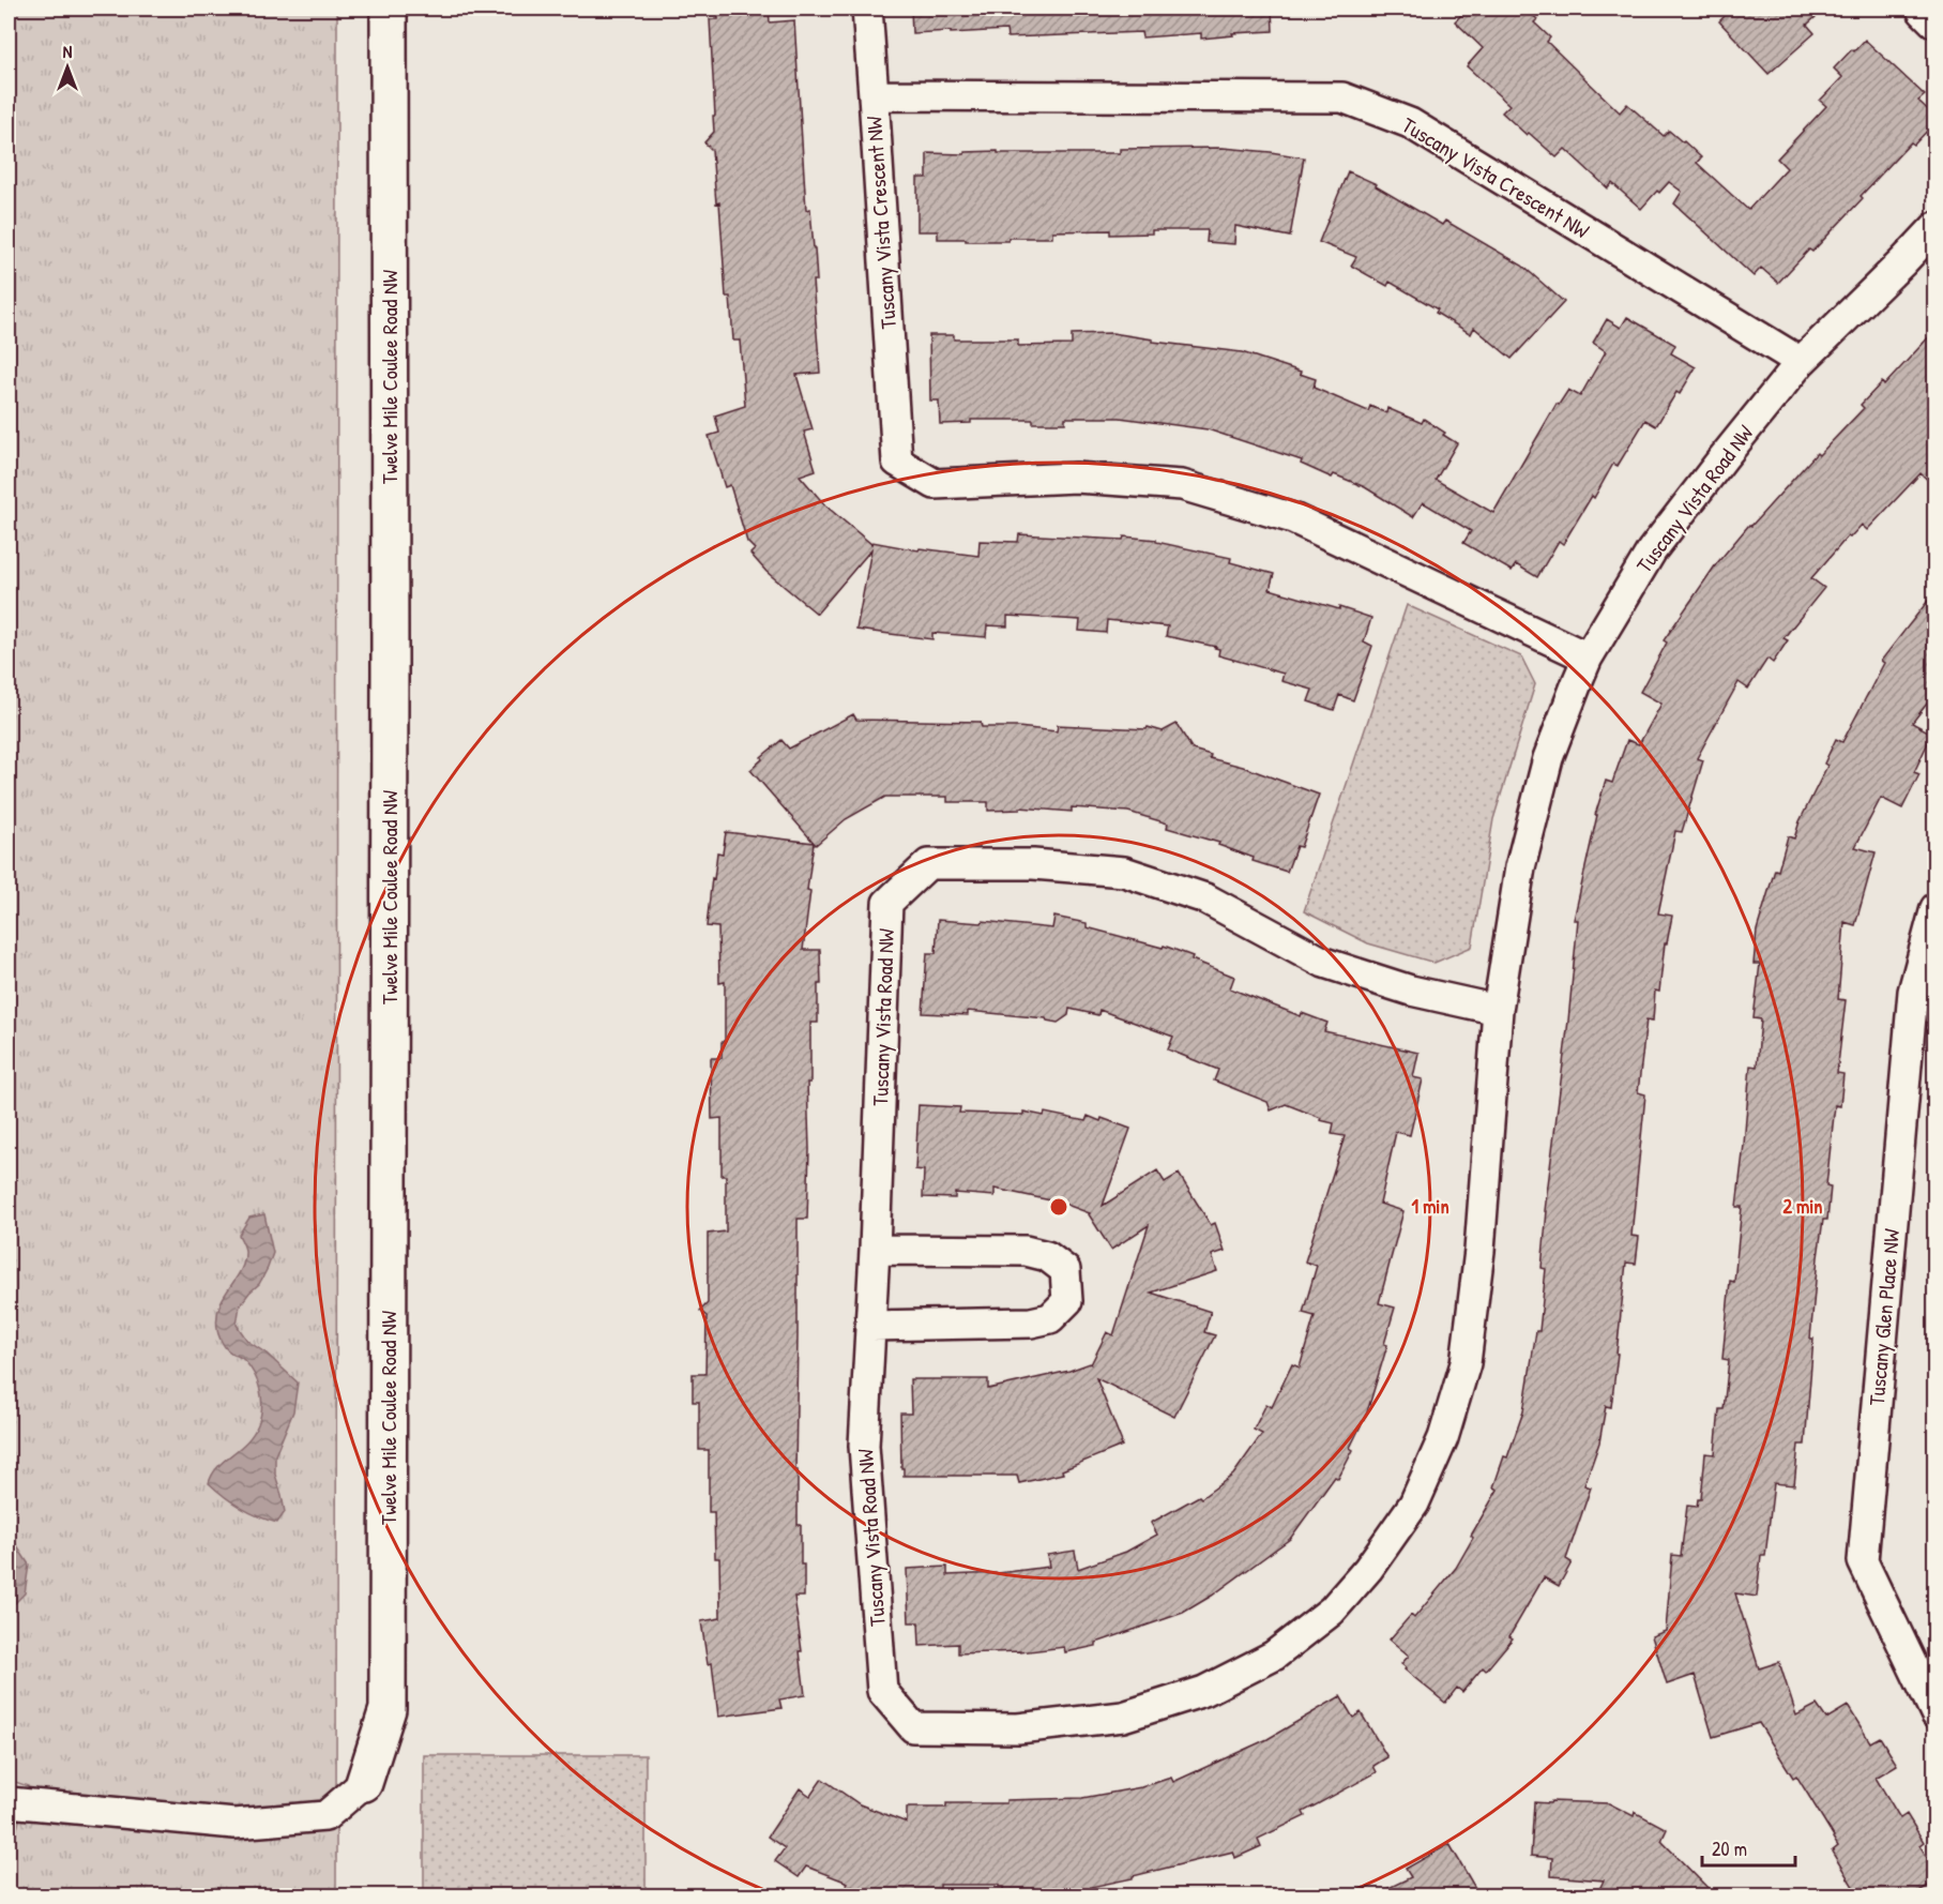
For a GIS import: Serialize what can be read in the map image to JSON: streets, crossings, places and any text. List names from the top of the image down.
{
  "streets": {
    "street": [
      "Tuscany Vista Crescent NW",
      "Twelve Mile Coulee Road NW",
      "Tuscany Vista Road NW",
      "Tuscany Glen Place NW"
    ]
  },
  "crossings": [
    ["Tuscany Vista Crescent NW", "Tuscany Vista Road NW"]
  ],
  "scale_bar": "20 m",
  "north": "top",
  "rings": ["1 min", "2 min"]
}
